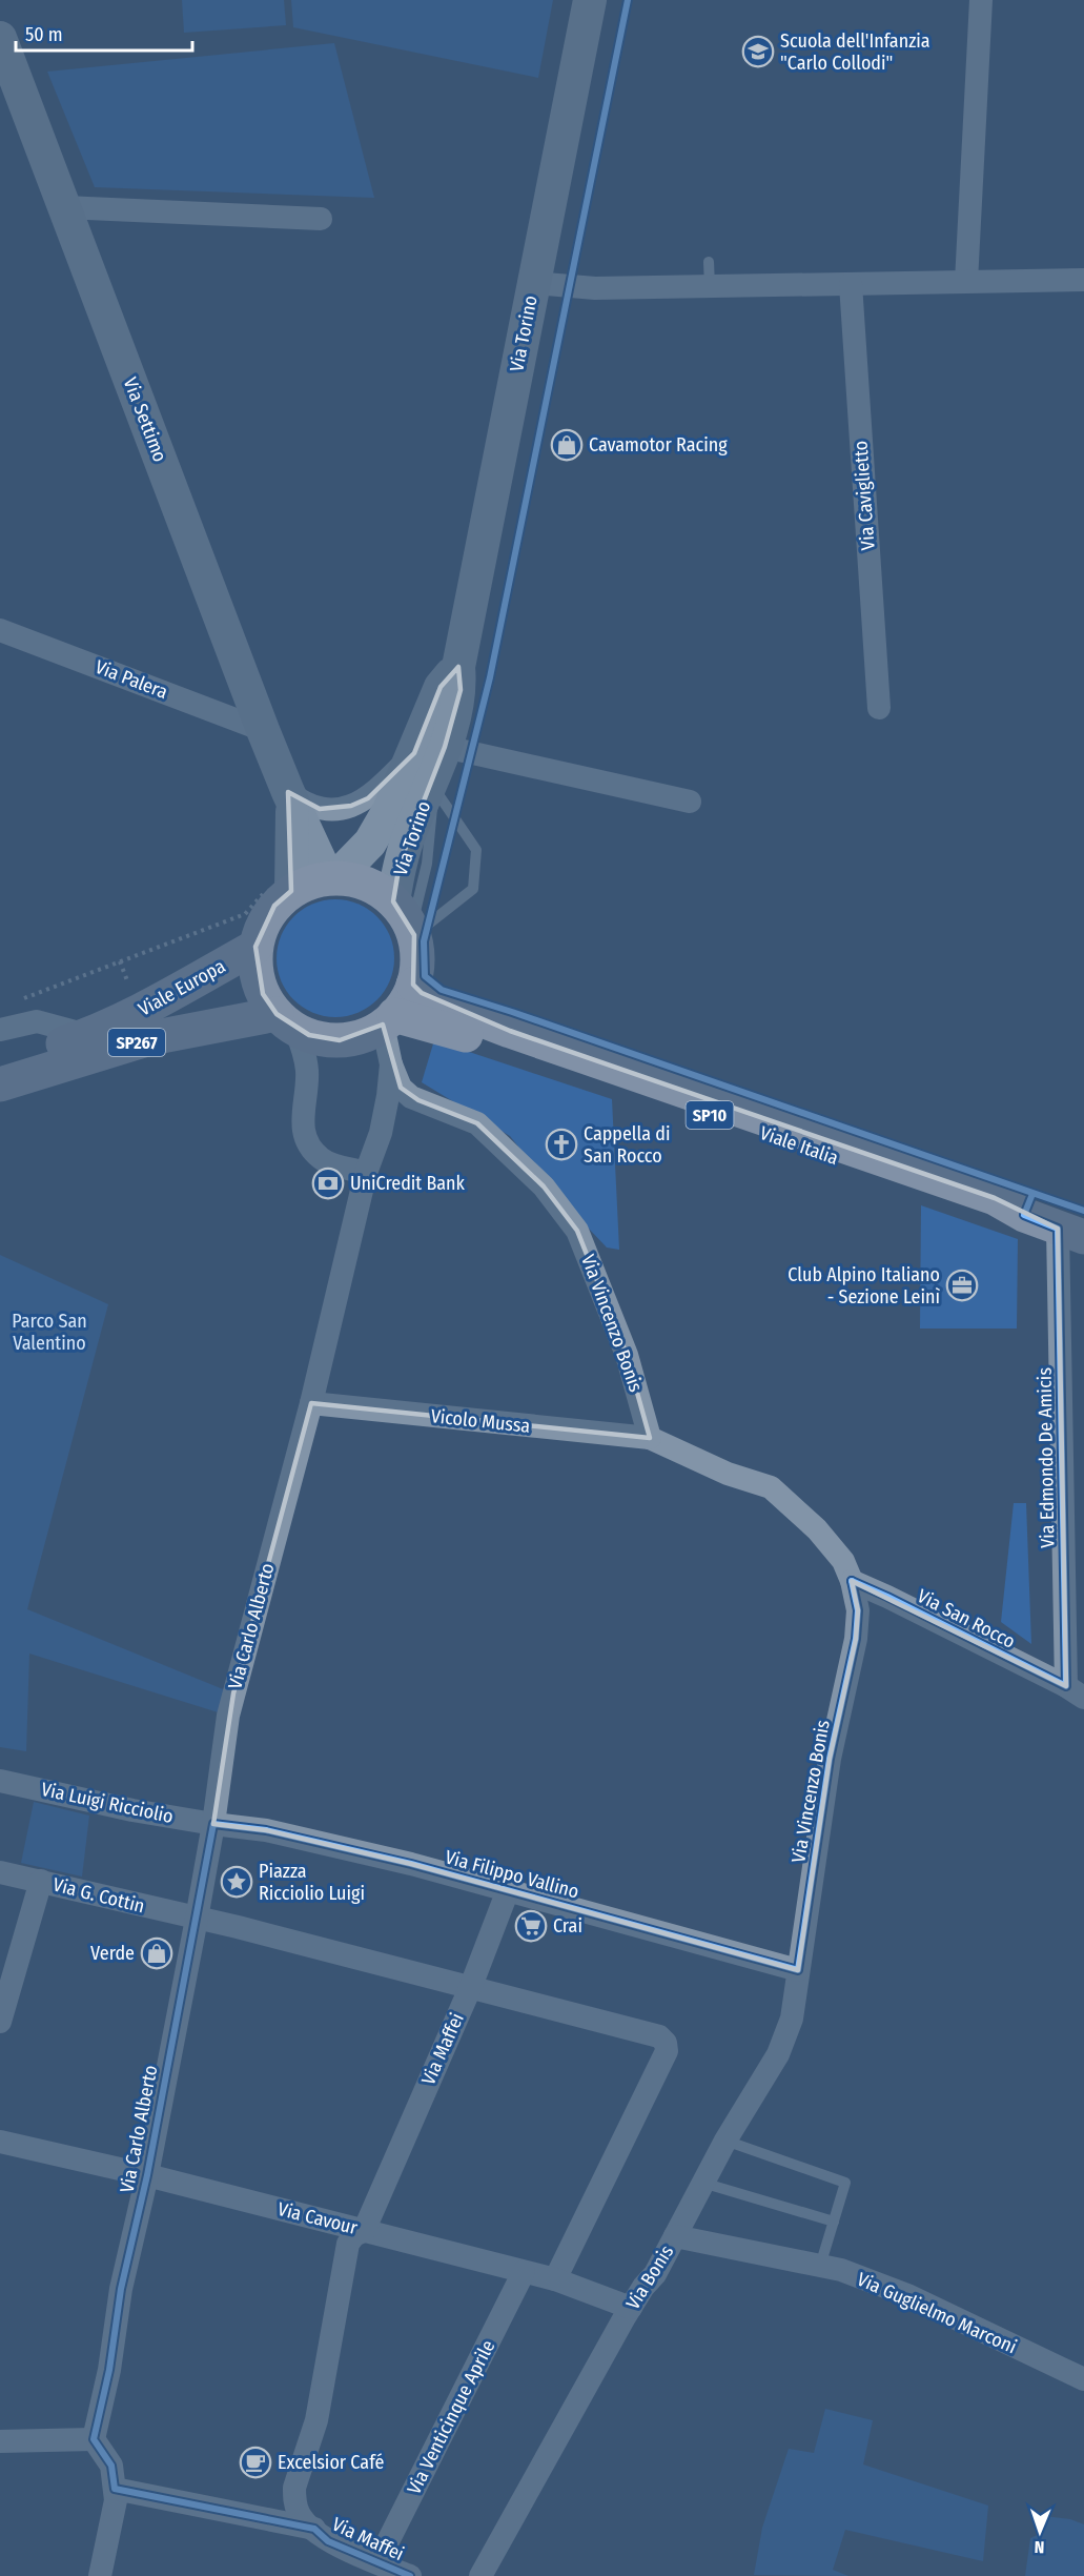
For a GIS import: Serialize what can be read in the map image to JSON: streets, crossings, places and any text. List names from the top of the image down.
{
  "streets": {
    "main road": [
      "Via Torino",
      "Via Settimo",
      "Viale Europa",
      "SP267",
      "SP10",
      "Viale Italia"
    ],
    "street": [
      "Via Caviglietto",
      "Via Palera",
      "Via Vincenzo Bonis",
      "Vicolo Mussa",
      "Via Edmondo De Amicis",
      "Via San Rocco",
      "Via Carlo Alberto",
      "Via Luigi Ricciolio",
      "Via Filippo Vallino",
      "Via G. Cottin",
      "Via Maffei",
      "Via Cavour",
      "Via Bonis",
      "Via Guglielmo Marconi",
      "Via Venticinque Aprile"
    ]
  },
  "crossings": [
    ["Via Torino", "Via Settimo"],
    ["Via Torino", "Viale Europa"],
    ["Via Torino", "Viale Italia"],
    ["Via Torino", "Via Carlo Alberto"],
    ["Via Settimo", "Via Palera"],
    ["Via Settimo", "Viale Europa"],
    ["Via Settimo", "Viale Italia"],
    ["Via Settimo", "Via Carlo Alberto"],
    ["Viale Europa", "Viale Italia"],
    ["Viale Europa", "Via Carlo Alberto"],
    ["Viale Italia", "Via Edmondo De Amicis"],
    ["Viale Italia", "Via Carlo Alberto"],
    ["Via Vincenzo Bonis", "Vicolo Mussa"],
    ["Via Vincenzo Bonis", "Via San Rocco"],
    ["Via Vincenzo Bonis", "Via Carlo Alberto"],
    ["Via Vincenzo Bonis", "Via Filippo Vallino"],
    ["Via Vincenzo Bonis", "Via Bonis"],
    ["Vicolo Mussa", "Via Carlo Alberto"],
    ["Via Edmondo De Amicis", "Via San Rocco"],
    ["Via Carlo Alberto", "Via Luigi Ricciolio"],
    ["Via Carlo Alberto", "Via Filippo Vallino"],
    ["Via Carlo Alberto", "Via G. Cottin"],
    ["Via Carlo Alberto", "Via Cavour"],
    ["Via Luigi Ricciolio", "Via Filippo Vallino"],
    ["Via Filippo Vallino", "Via Maffei"],
    ["Via Filippo Vallino", "Via Bonis"],
    ["Via G. Cottin", "Via Maffei"],
    ["Via G. Cottin", "Via Cavour"],
    ["Via Maffei", "Via Cavour"],
    ["Via Maffei", "Via Venticinque Aprile"],
    ["Via Cavour", "Via Bonis"],
    ["Via Cavour", "Via Venticinque Aprile"],
    ["Via Bonis", "Via Guglielmo Marconi"]
  ],
  "parks": ["Parco San Valentino"],
  "places": {
    "school or university": ["Scuola dell'Infanzia \"Carlo Collodi\""],
    "shop": ["Cavamotor Racing", "Verde"],
    "church": ["Cappella di San Rocco"],
    "bank": ["UniCredit Bank"],
    "office": ["Club Alpino Italiano - Sezione Leinì"],
    "place": ["Piazza Ricciolio Luigi"],
    "supermarket": ["Crai"],
    "cafe": ["Excelsior Café"]
  },
  "scale_bar": "50 m",
  "north": "bottom"
}
